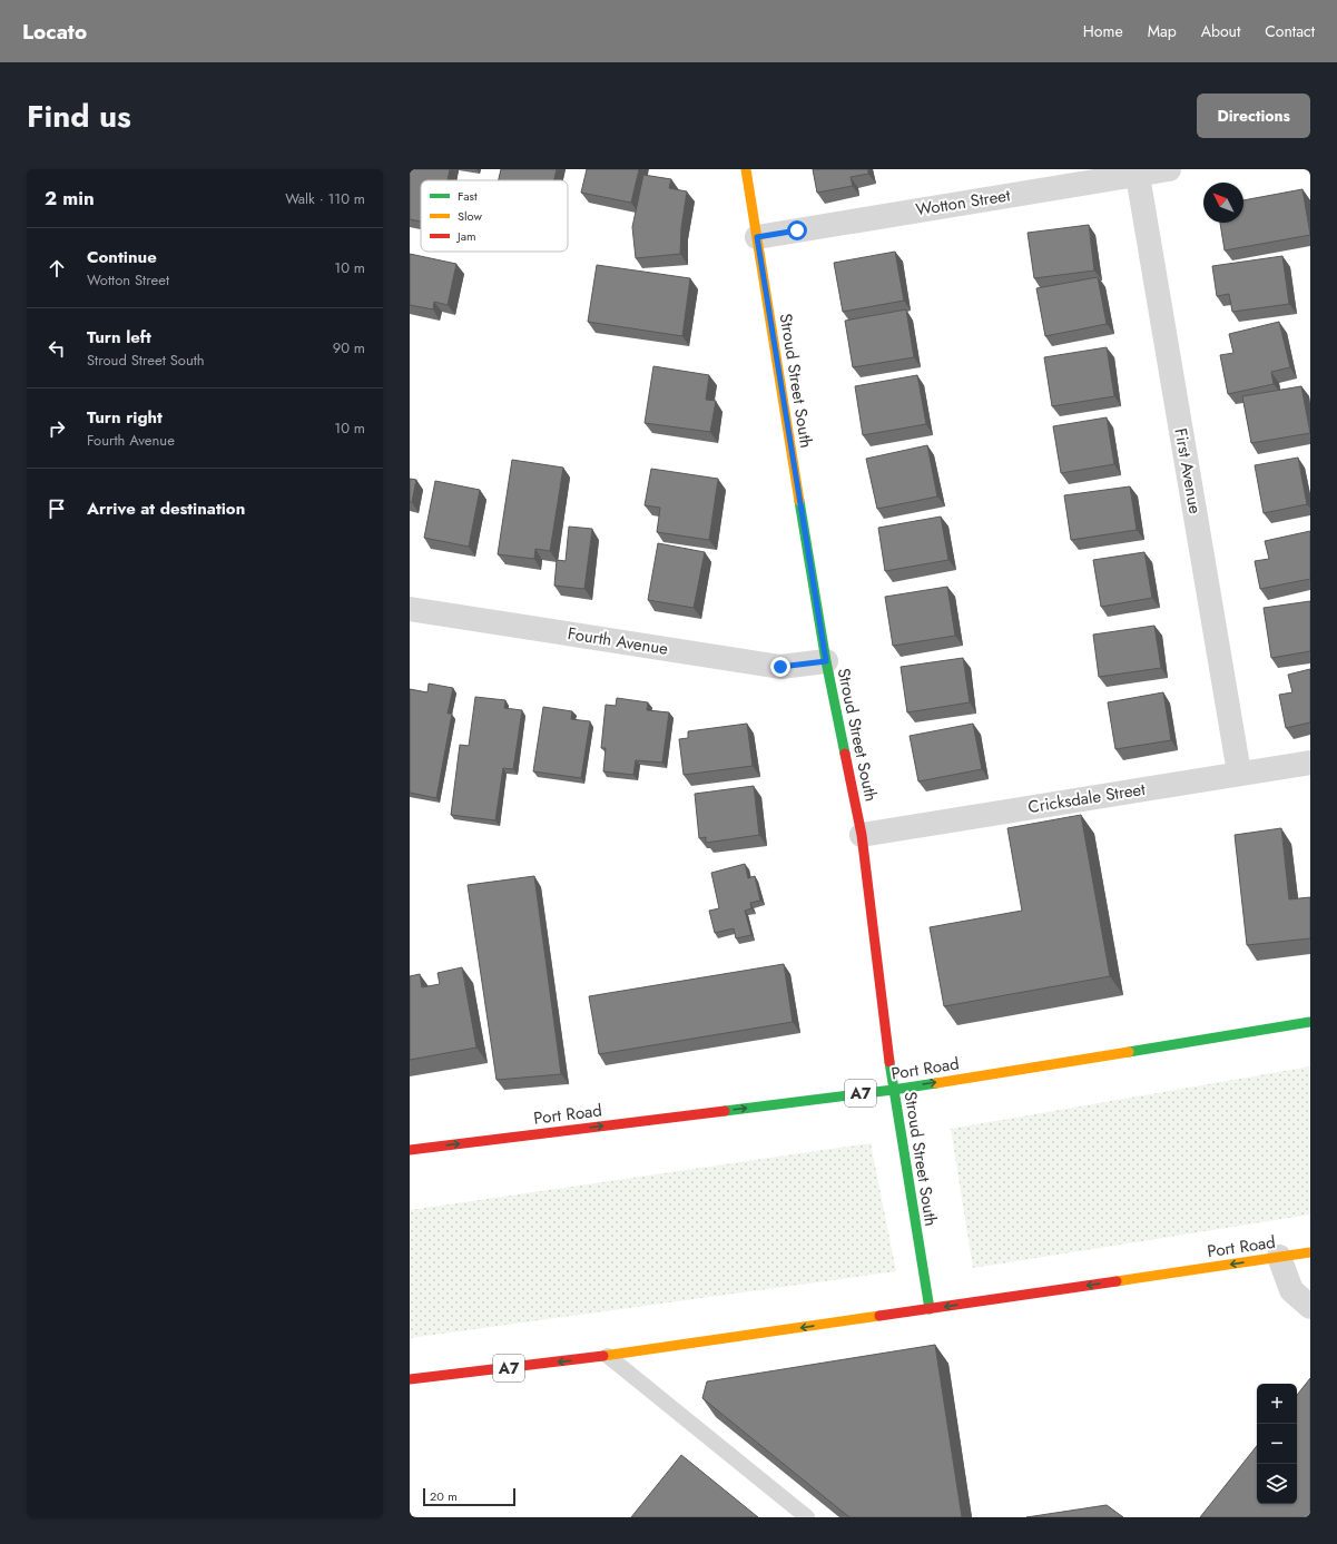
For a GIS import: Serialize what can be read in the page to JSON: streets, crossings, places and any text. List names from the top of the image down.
{
  "streets": {
    "main road": ["Stroud Street South", "Port Road", "A7"],
    "street": [
      "Wotton Street",
      "First Avenue",
      "Fourth Avenue",
      "Cricksdale Street"
    ]
  },
  "crossings": [
    ["Wotton Street", "Stroud Street South"],
    ["Wotton Street", "First Avenue"],
    ["Stroud Street South", "Fourth Avenue"],
    ["Stroud Street South", "Cricksdale Street"],
    ["Stroud Street South", "Port Road"],
    ["First Avenue", "Cricksdale Street"]
  ],
  "legend": ["Fast", "Slow", "Jam"],
  "scale_bar": "20 m",
  "north": "top left",
  "page": {
    "header": "Locato",
    "nav": [
      "Home",
      "Map",
      "About",
      "Contact"
    ],
    "title": "Find us",
    "buttons": "Directions",
    "heading": ["2 min", "Walk · 110 m"],
    "list": [
      ["Continue", "Wotton Street", "10 m"],
      ["Turn left", "Stroud Street South", "90 m"],
      ["Turn right", "Fourth Avenue", "10 m"],
      "Arrive at destination"
    ],
    "map_buttons": ["+", "−"],
    "scale": "20 m"
  }
}
